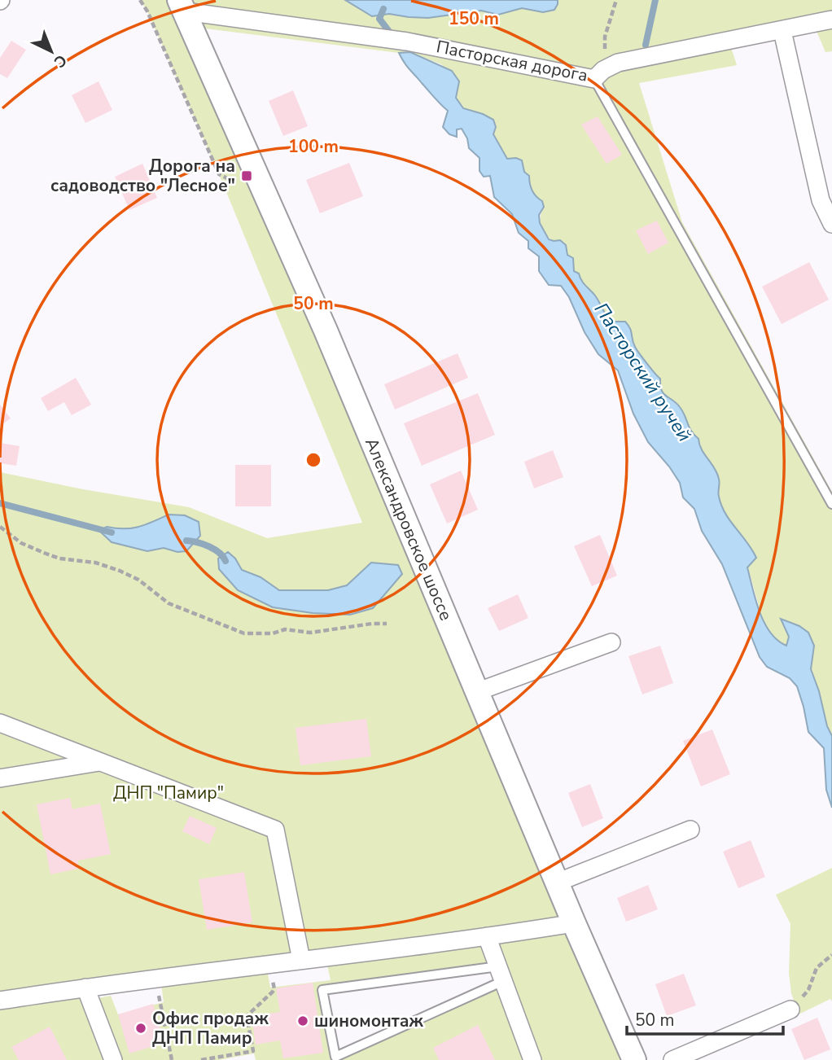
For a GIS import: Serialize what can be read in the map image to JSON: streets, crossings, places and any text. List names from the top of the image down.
{
  "streets": {
    "street": ["Пасторская дорога", "Александровское шоссе"]
  },
  "crossings": [
    ["Пасторская дорога", "Александровское шоссе"]
  ],
  "water": ["Пасторский ручей"],
  "parks": ["ДНП \"Памир\""],
  "places": {
    "transit": ["Дорога на садоводство \"Лесное\""],
    "other": ["шиномонтаж", "Офис продаж ДНП Памир"]
  },
  "scale_bar": "50 m",
  "north": "bottom right",
  "rings": ["150 m", "100 m", "50 m"]
}
